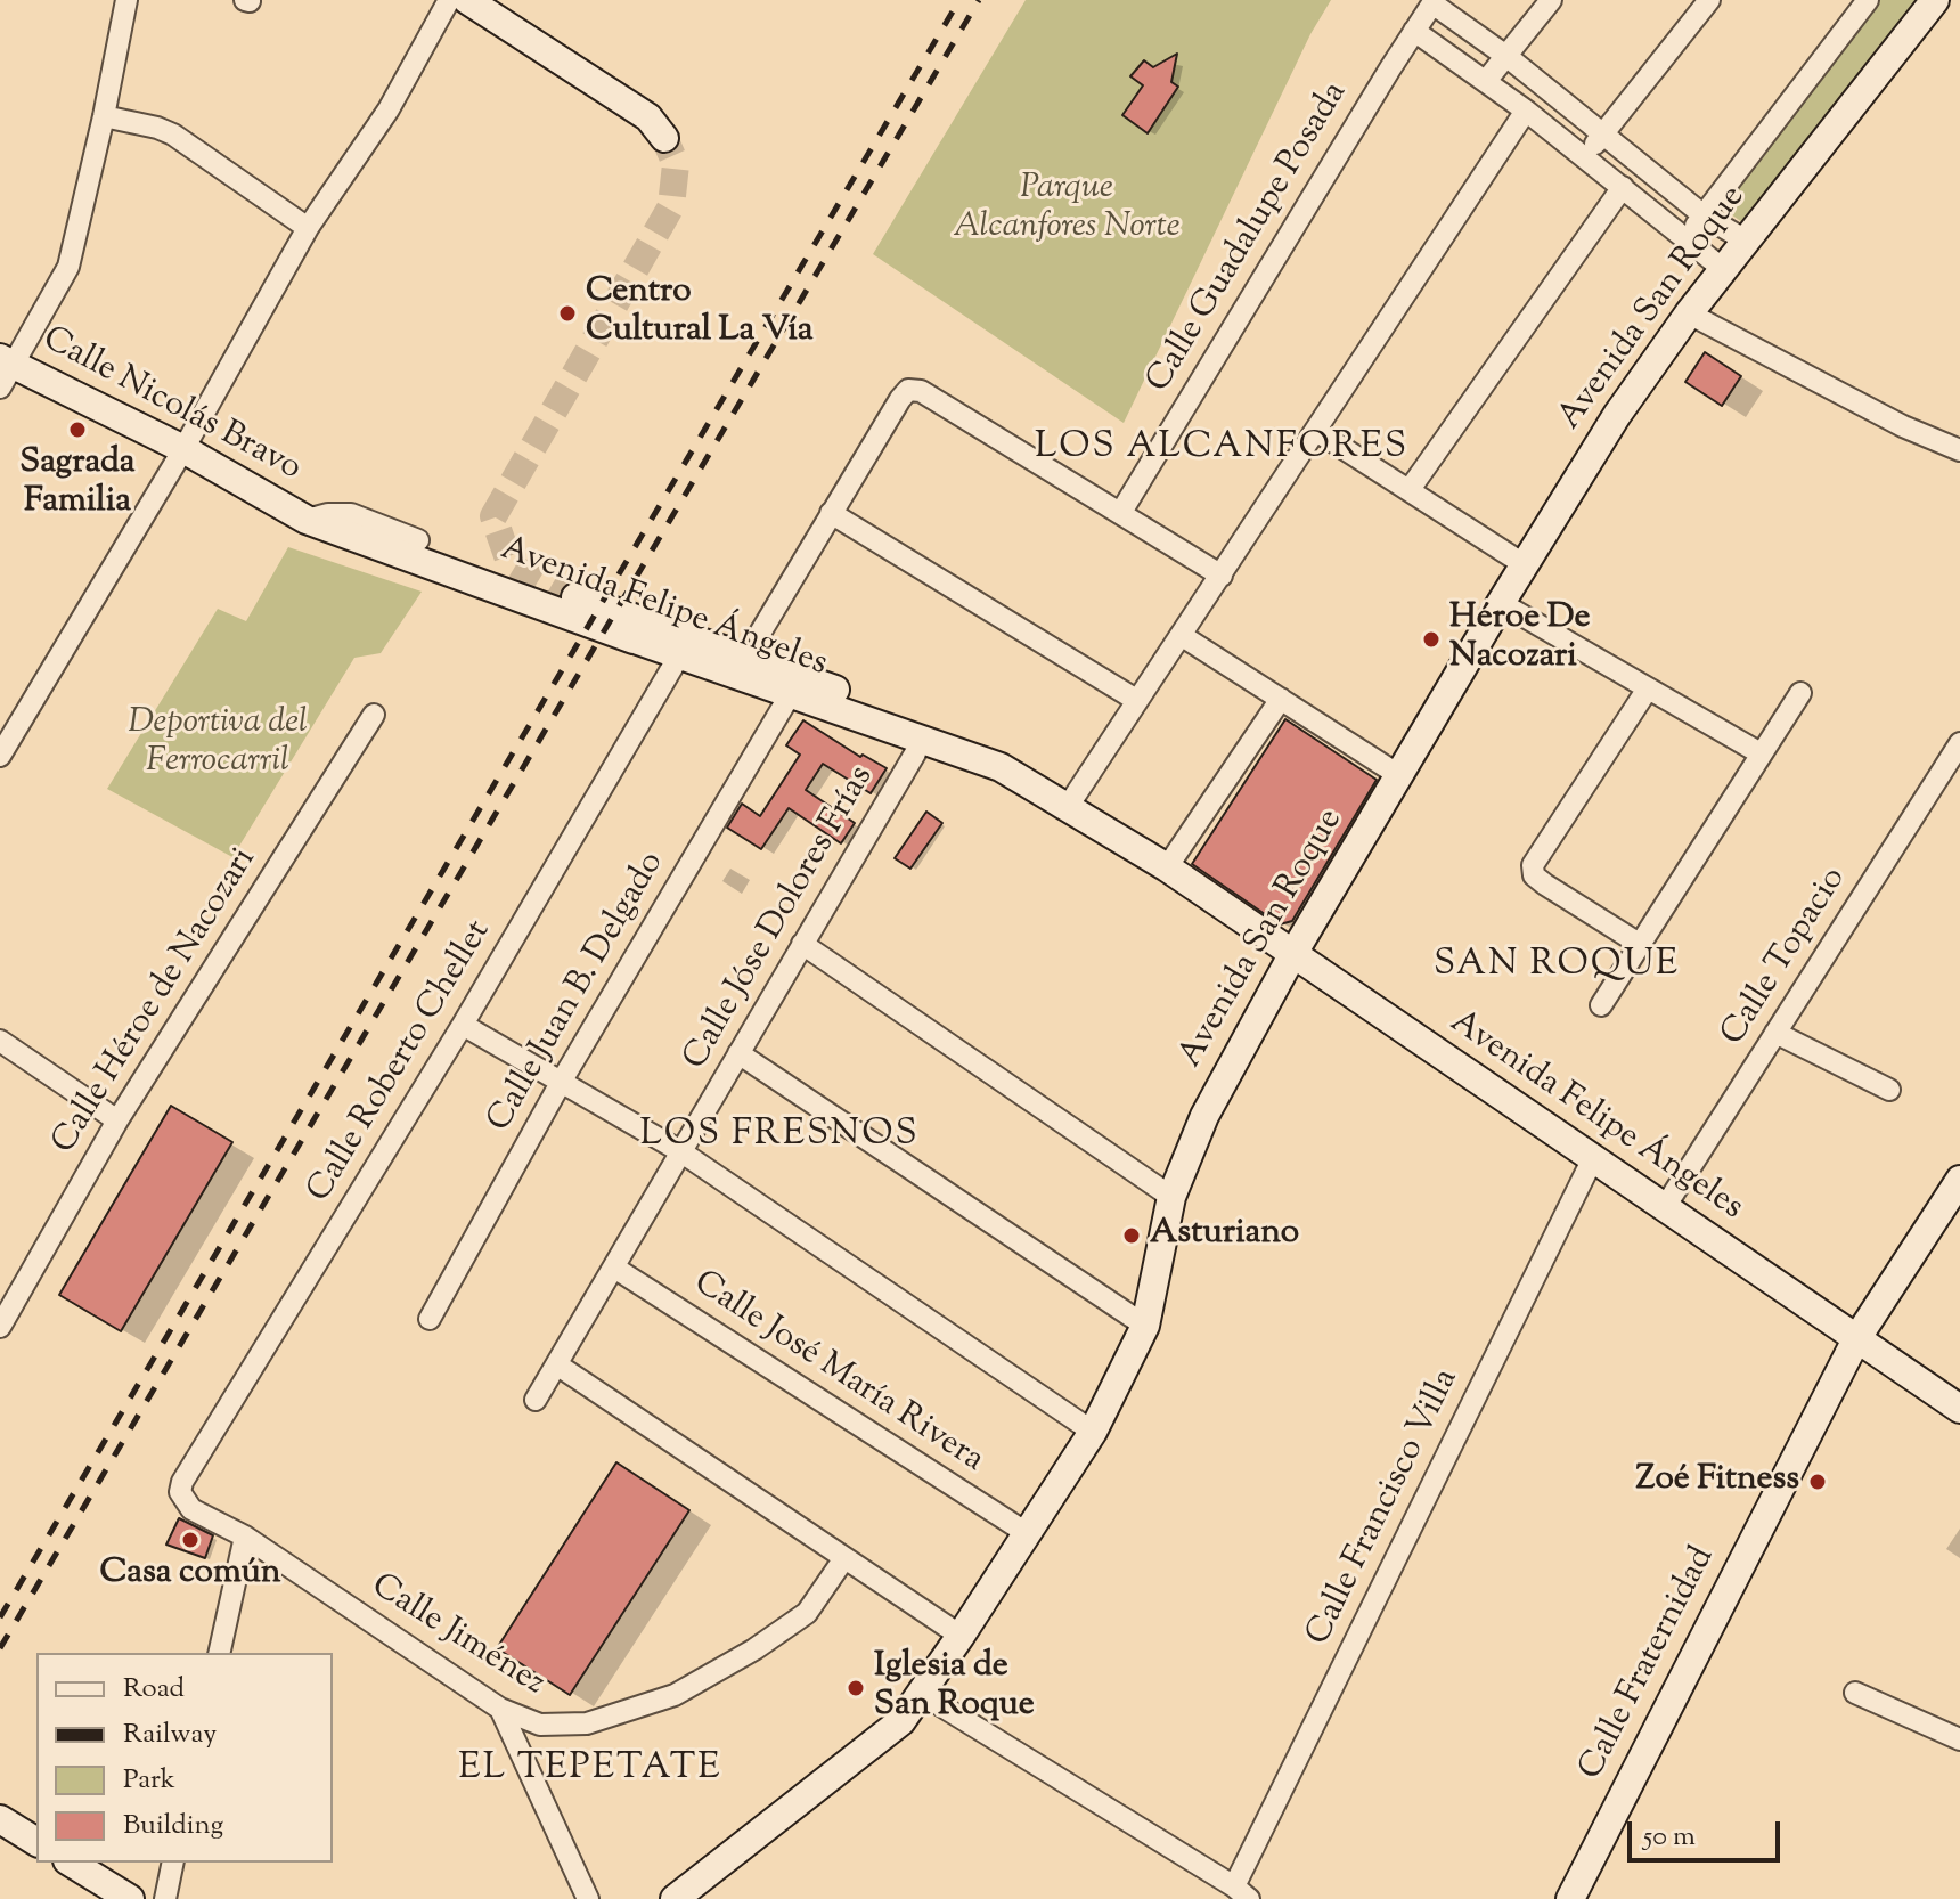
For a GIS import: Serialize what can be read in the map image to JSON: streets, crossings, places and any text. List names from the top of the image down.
{
  "streets": {
    "street": [
      "Calle Guadalupe Posada",
      "Avenida San Roque",
      "Calle Nicolás Bravo",
      "Avenida Felipe Ángeles",
      "Calle Jóse Dolores Frías",
      "Calle Topacio",
      "Calle Juan B. Delgado",
      "Calle Héroe de Nacozari",
      "Calle Roberto Chellet",
      "Calle José María Rivera",
      "Calle Francisco Villa",
      "Calle Jiménez",
      "Calle Fraternidad"
    ]
  },
  "crossings": [
    ["Avenida San Roque", "Avenida Felipe Ángeles"],
    ["Avenida San Roque", "Calle José María Rivera"],
    ["Calle Nicolás Bravo", "Avenida Felipe Ángeles"],
    ["Avenida Felipe Ángeles", "Calle Topacio"],
    ["Avenida Felipe Ángeles", "Calle Francisco Villa"],
    ["Avenida Felipe Ángeles", "Calle Fraternidad"],
    ["Calle Jóse Dolores Frías", "Calle José María Rivera"],
    ["Calle Roberto Chellet", "Calle Jiménez"]
  ],
  "districts": [
    "LOS ALCANFORES",
    "SAN ROQUE",
    "LOS FRESNOS",
    "EL TEPETATE"
  ],
  "parks": ["Parque Alcanfores Norte", "Deportiva del Ferrocarril"],
  "places": [
    "Centro Cultural La Vía",
    "Sagrada Familia",
    "Héroe De Nacozari",
    "Asturiano",
    "Zoé Fitness",
    "Casa común",
    "Iglesia de San Roque"
  ],
  "legend": [
    "Road",
    "Railway",
    "Park",
    "Building"
  ],
  "scale_bar": "50 m"
}
